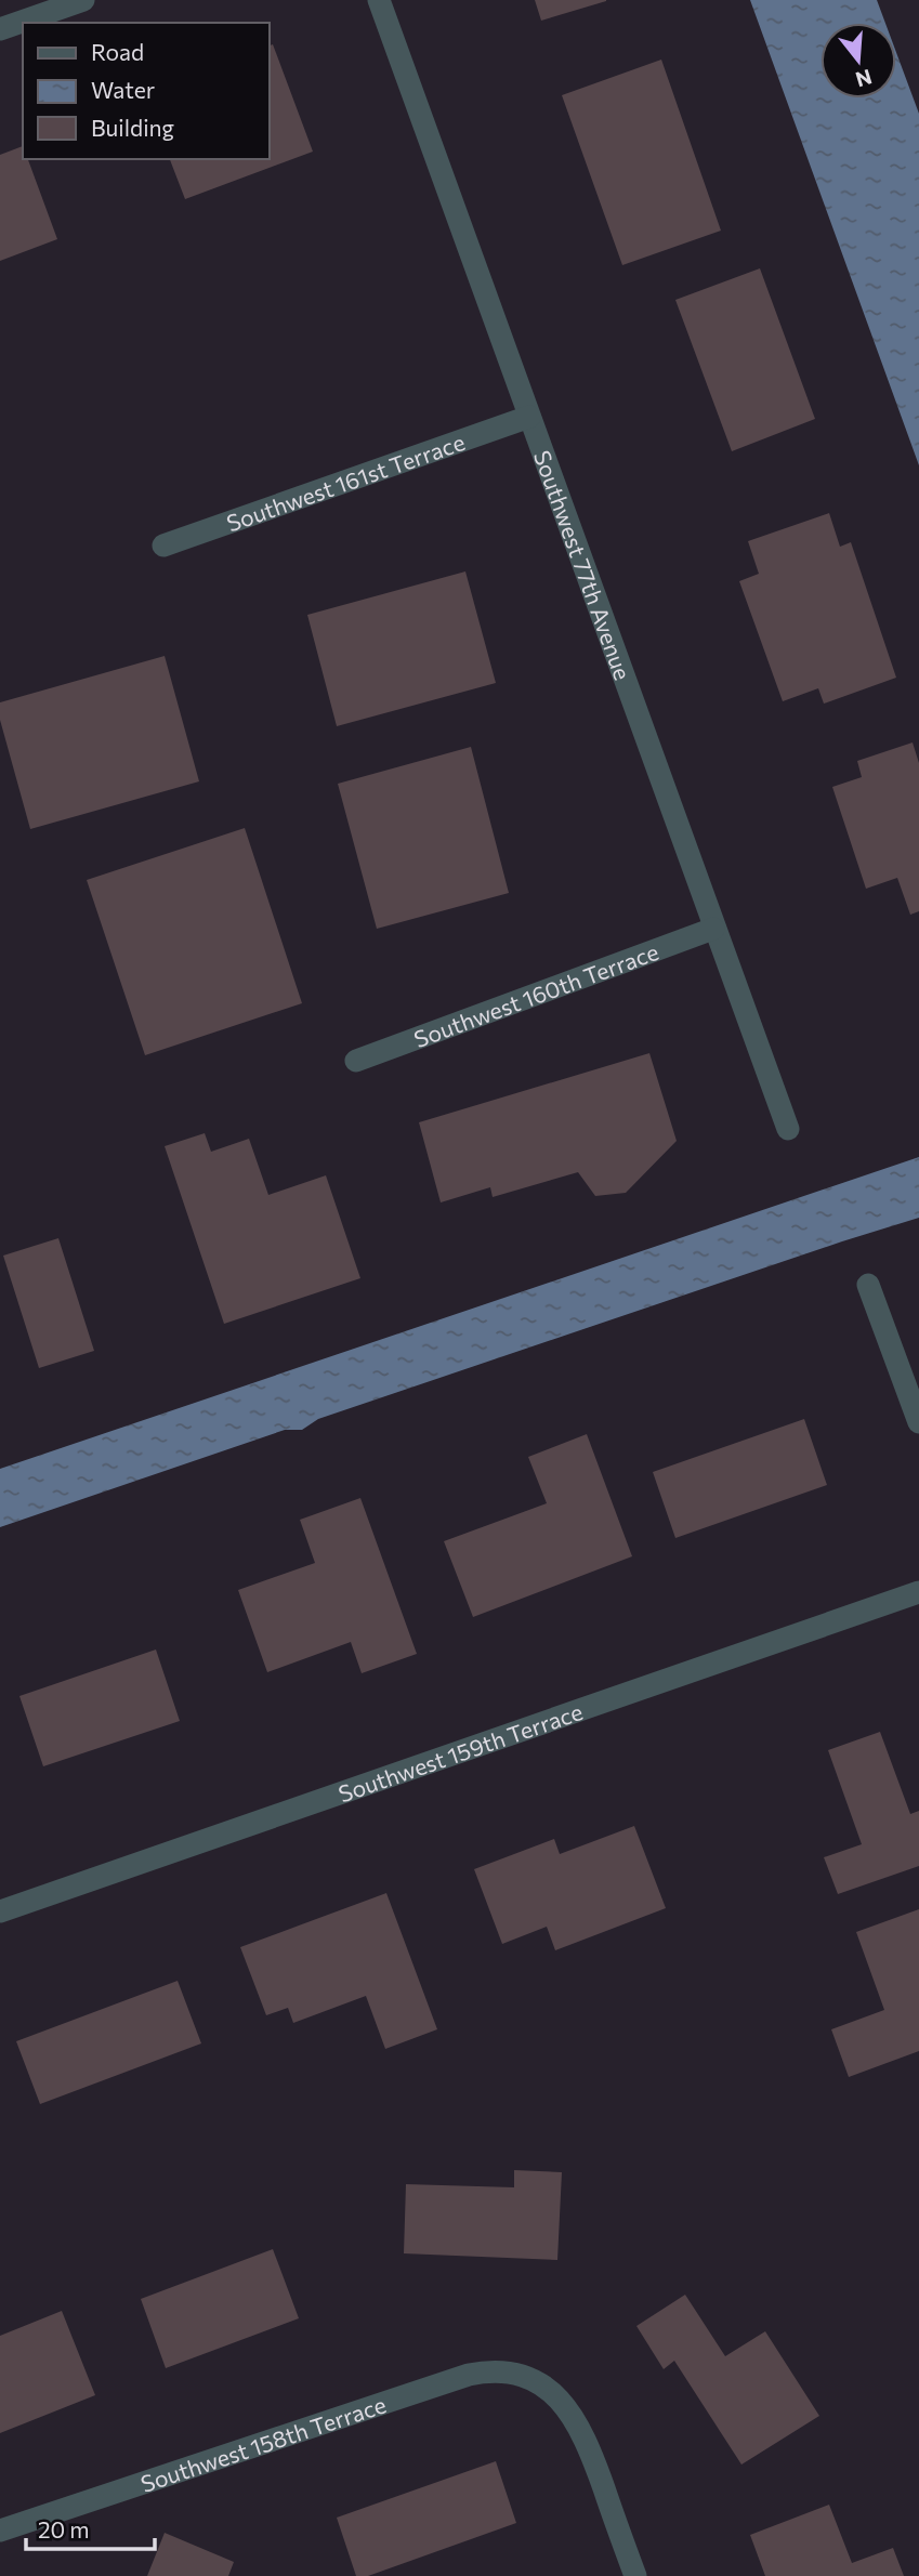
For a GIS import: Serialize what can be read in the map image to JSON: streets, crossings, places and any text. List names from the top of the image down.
{
  "streets": {
    "street": [
      "Southwest 161st Terrace",
      "Southwest 77th Avenue",
      "Southwest 160th Terrace",
      "Southwest 159th Terrace",
      "Southwest 158th Terrace"
    ]
  },
  "crossings": [
    ["Southwest 161st Terrace", "Southwest 77th Avenue"],
    ["Southwest 77th Avenue", "Southwest 160th Terrace"]
  ],
  "legend": ["Road", "Water", "Building"],
  "scale_bar": "20 m",
  "north": "bottom"
}
